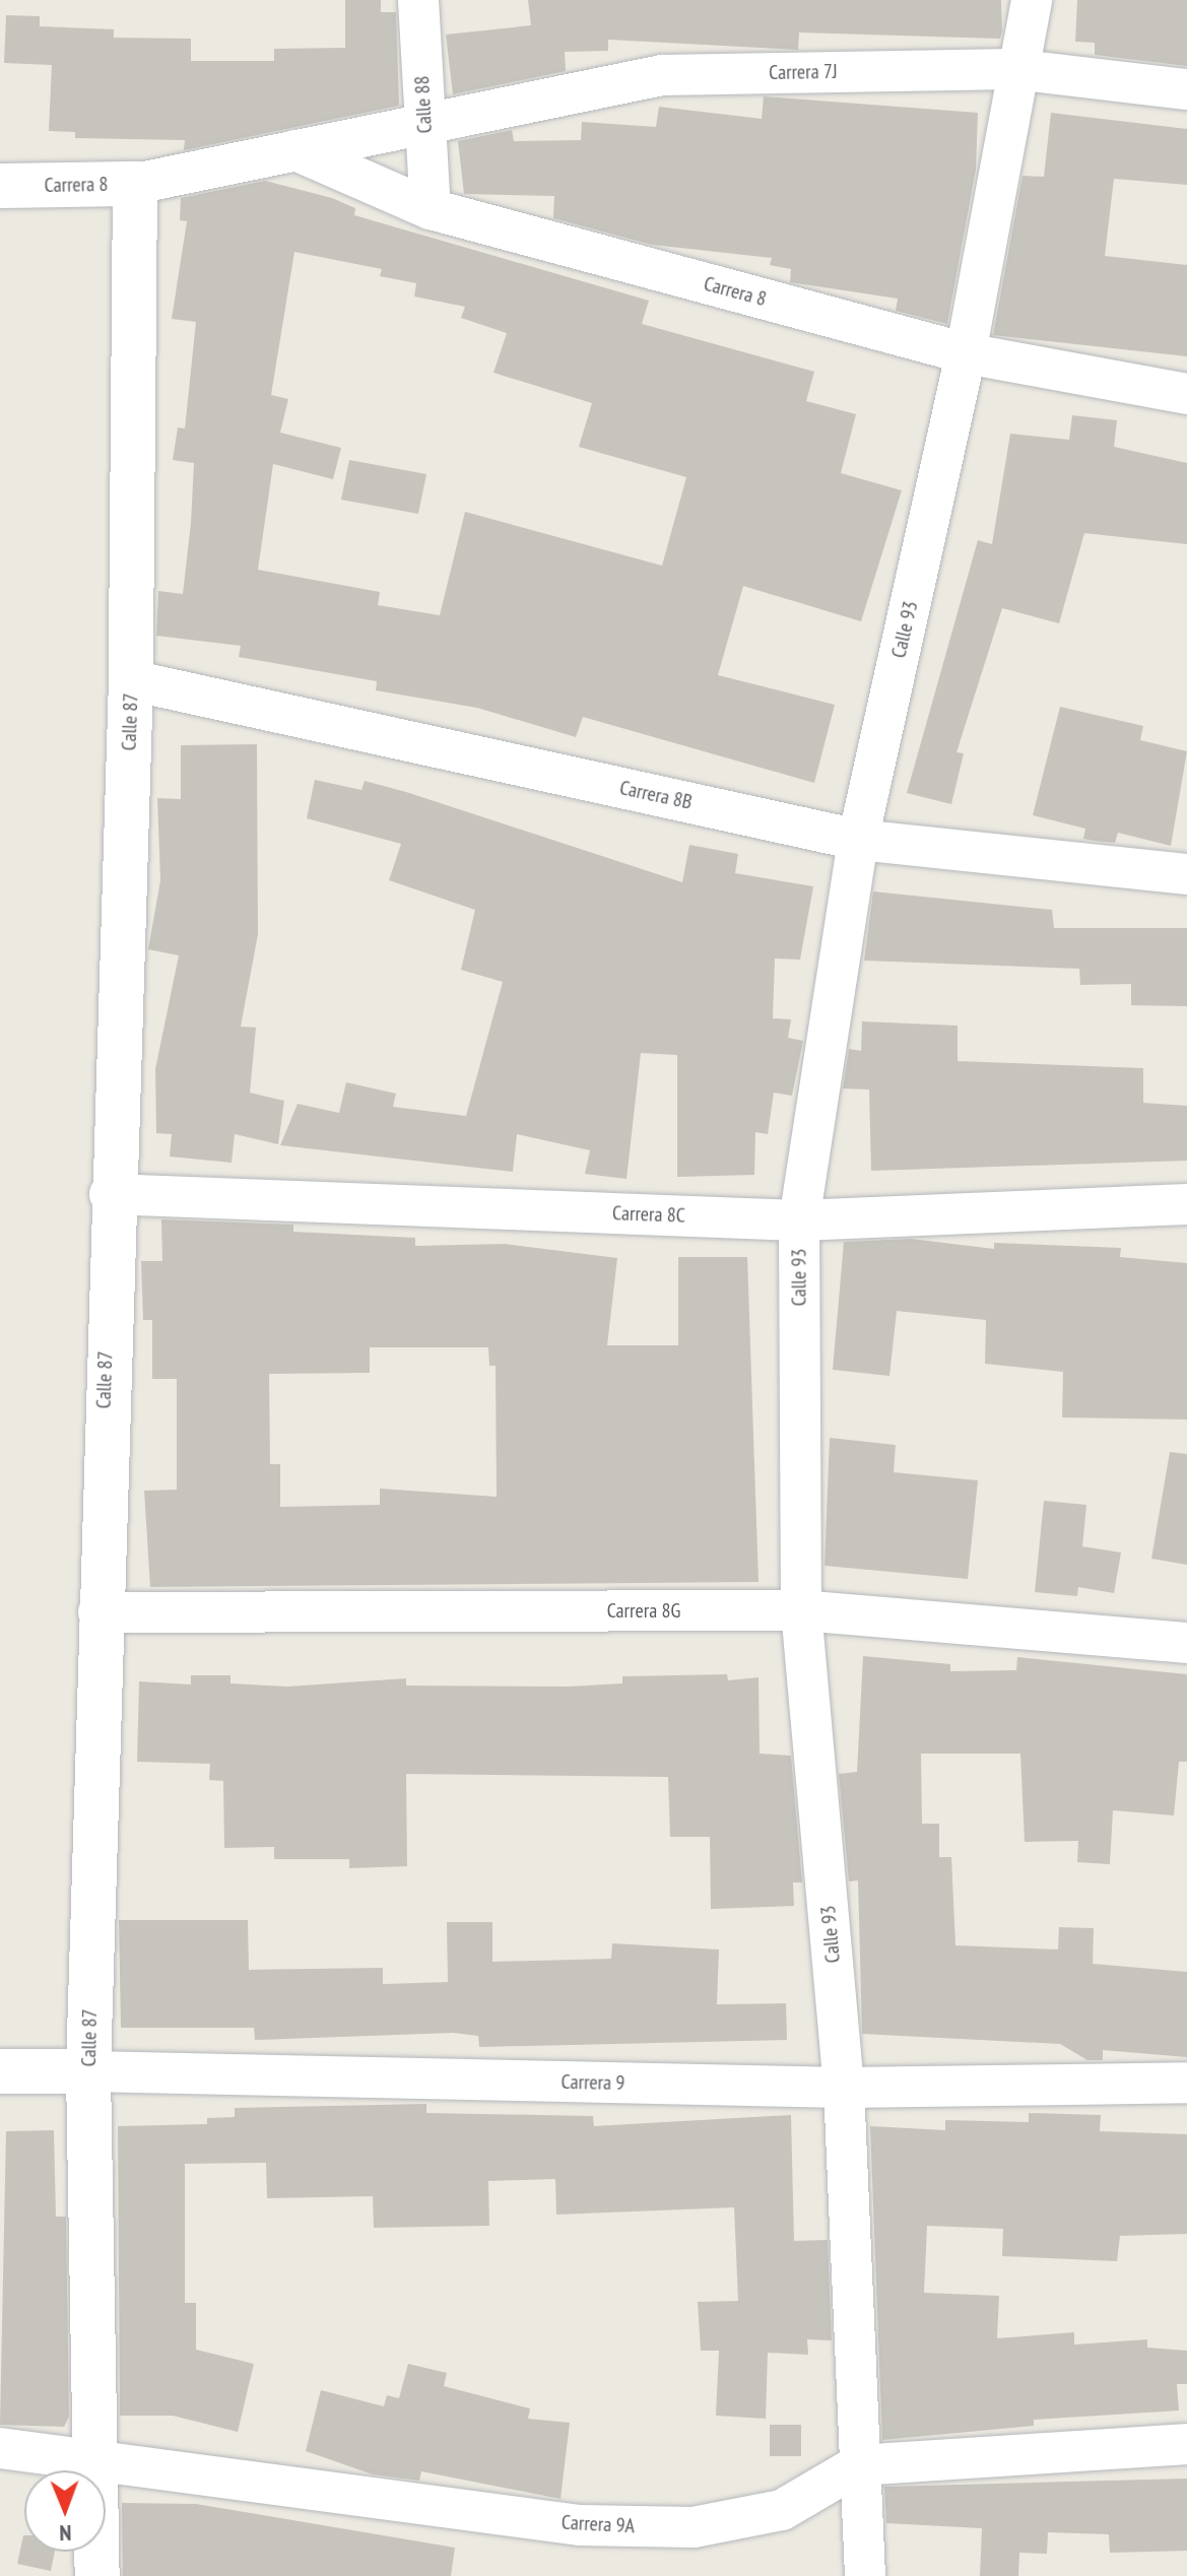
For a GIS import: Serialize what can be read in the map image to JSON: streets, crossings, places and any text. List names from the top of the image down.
{
  "streets": {
    "street": [
      "Carrera 7J",
      "Calle 88",
      "Carrera 8",
      "Calle 93",
      "Calle 87",
      "Carrera 8B",
      "Carrera 8C",
      "Carrera 8G",
      "Carrera 9",
      "Carrera 9A"
    ]
  },
  "crossings": [
    ["Carrera 7J", "Calle 88"],
    ["Carrera 7J", "Carrera 8"],
    ["Carrera 7J", "Calle 93"],
    ["Calle 88", "Carrera 8"],
    ["Carrera 8", "Calle 93"],
    ["Carrera 8", "Calle 87"],
    ["Calle 93", "Carrera 8B"],
    ["Calle 93", "Carrera 8C"],
    ["Calle 93", "Carrera 8G"],
    ["Calle 93", "Carrera 9"],
    ["Calle 93", "Carrera 9A"],
    ["Calle 87", "Carrera 8B"],
    ["Calle 87", "Carrera 8C"],
    ["Calle 87", "Carrera 8G"],
    ["Calle 87", "Carrera 9"],
    ["Calle 87", "Carrera 9A"]
  ],
  "north": "bottom"
}
